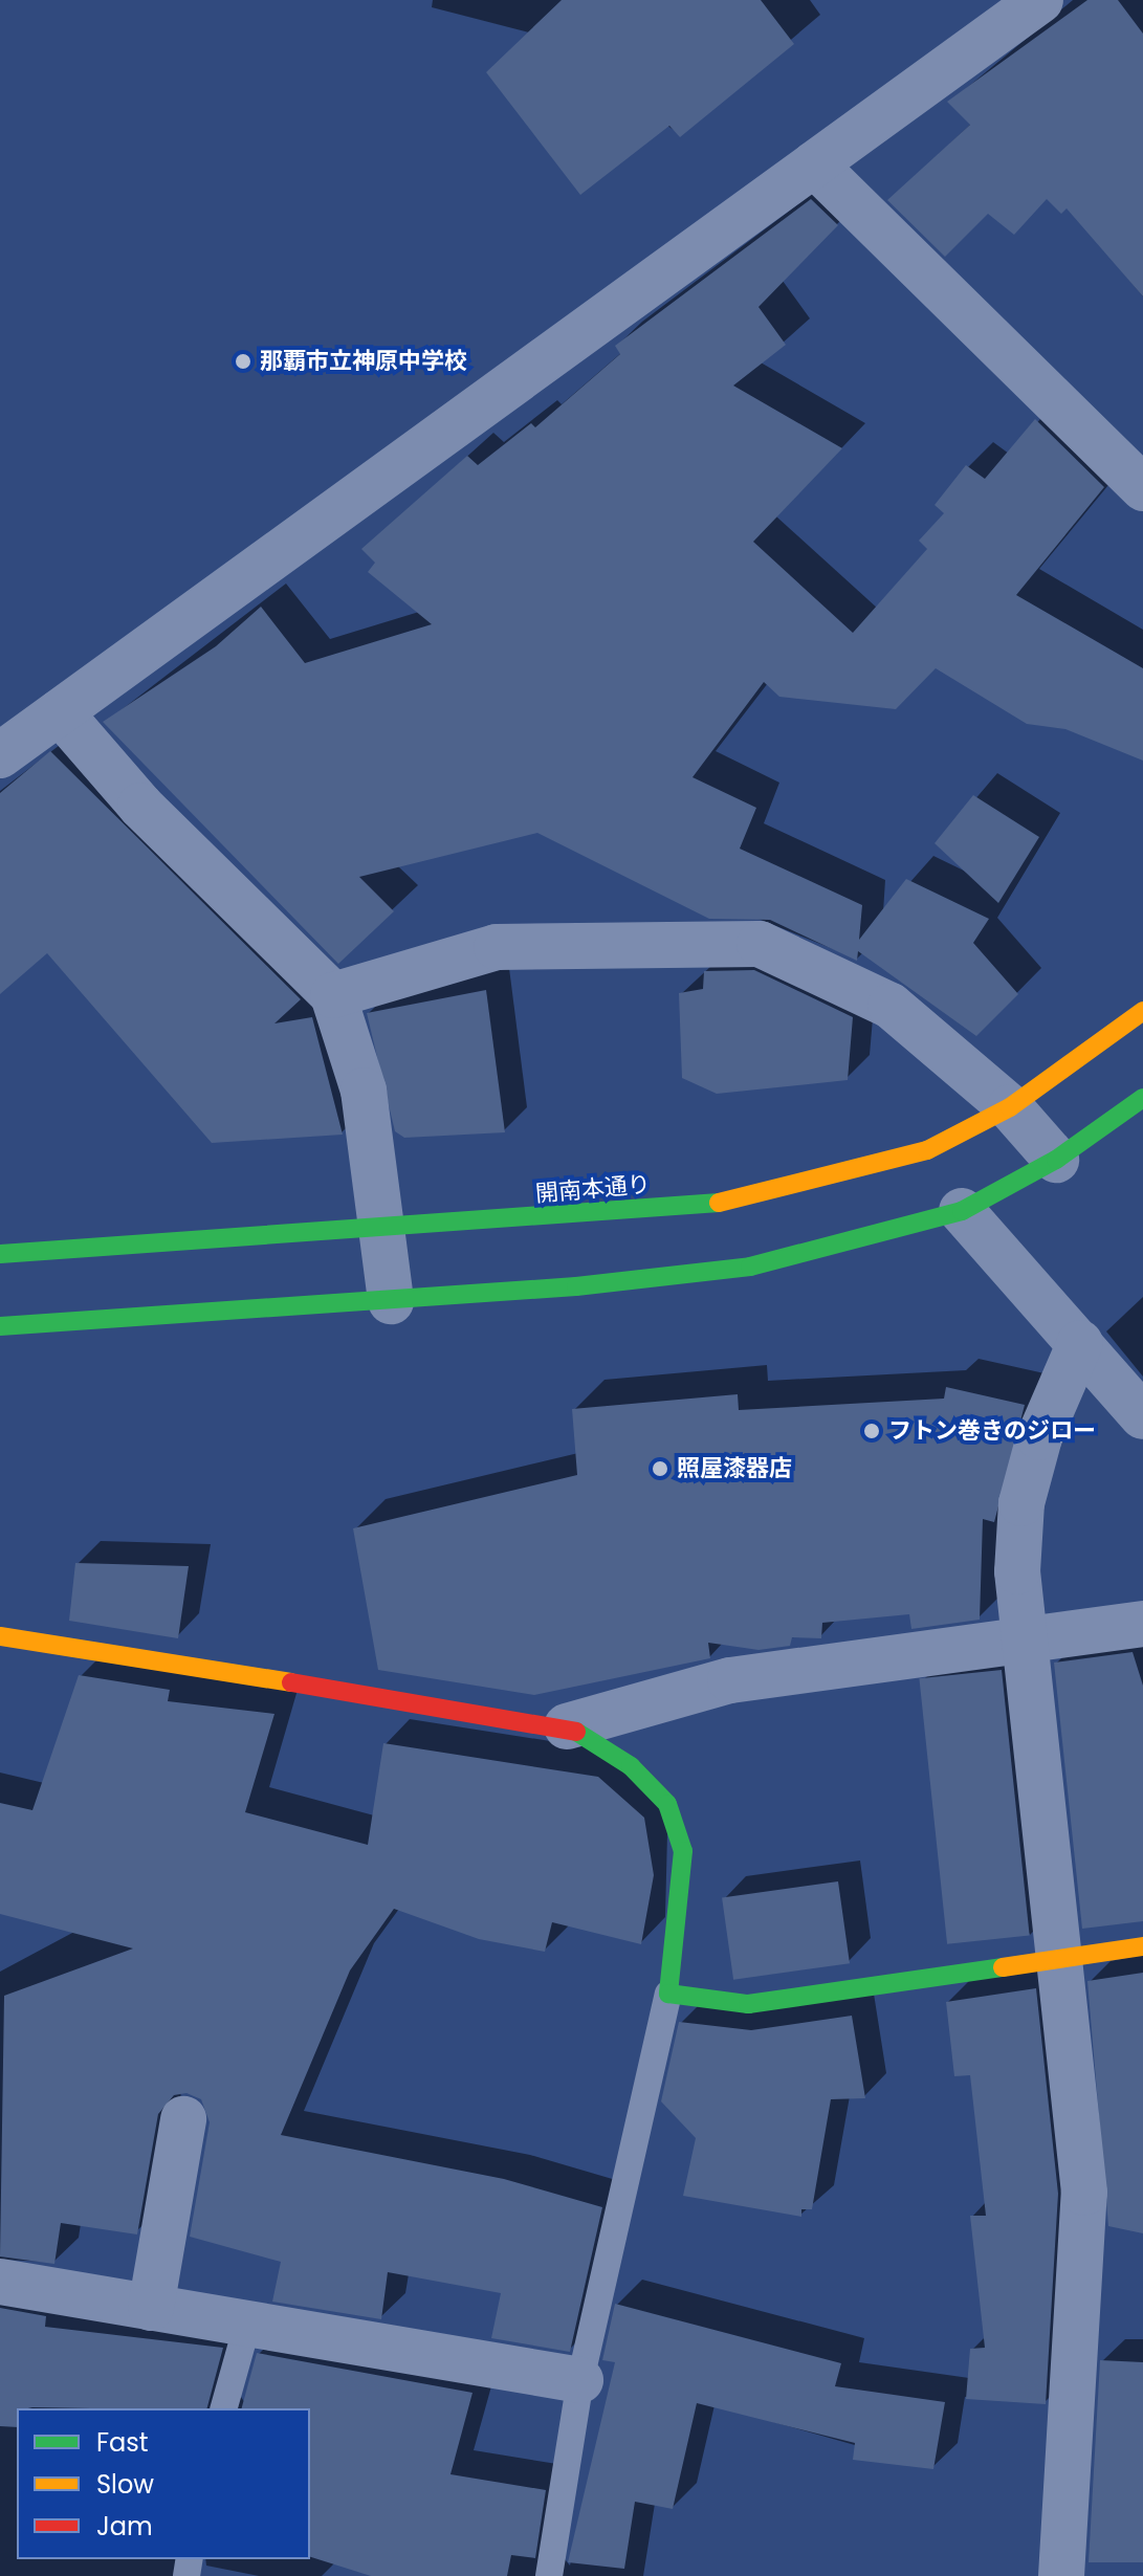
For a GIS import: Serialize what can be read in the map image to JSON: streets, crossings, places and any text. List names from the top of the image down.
{
  "streets": {
    "main road": ["開南本通り"]
  },
  "places": ["那覇市立神原中学校", "フトン巻きのジロー", "照屋漆器店"],
  "legend": ["Fast", "Slow", "Jam"]
}
